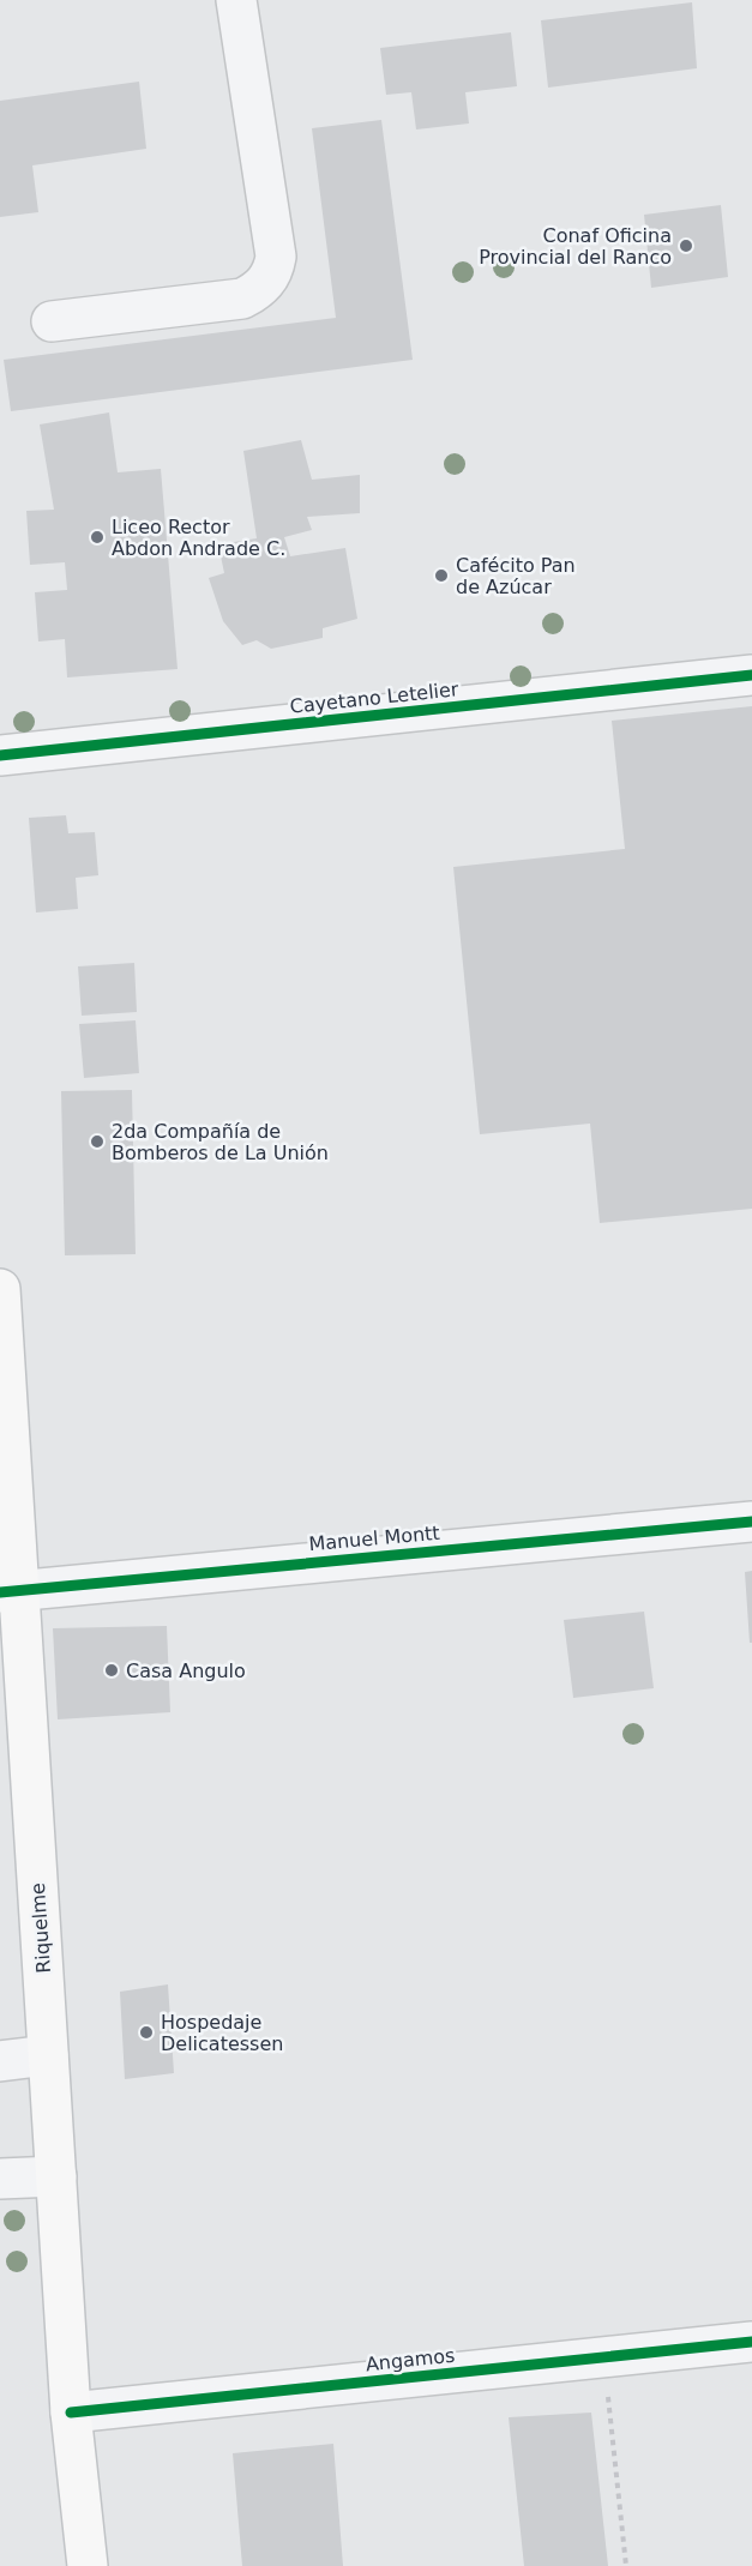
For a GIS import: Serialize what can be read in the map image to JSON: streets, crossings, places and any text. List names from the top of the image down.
{
  "streets": {
    "main road": ["Riquelme"],
    "street": ["Cayetano Letelier", "Manuel Montt", "Angamos"]
  },
  "crossings": [
    ["Manuel Montt", "Riquelme"],
    ["Riquelme", "Angamos"]
  ],
  "places": [
    "Conaf Oficina Provincial del Ranco",
    "Liceo Rector Abdon Andrade C.",
    "Cafécito Pan de Azúcar",
    "2da Compañía de Bomberos de La Unión",
    "Casa Angulo",
    "Hospedaje Delicatessen"
  ]
}
